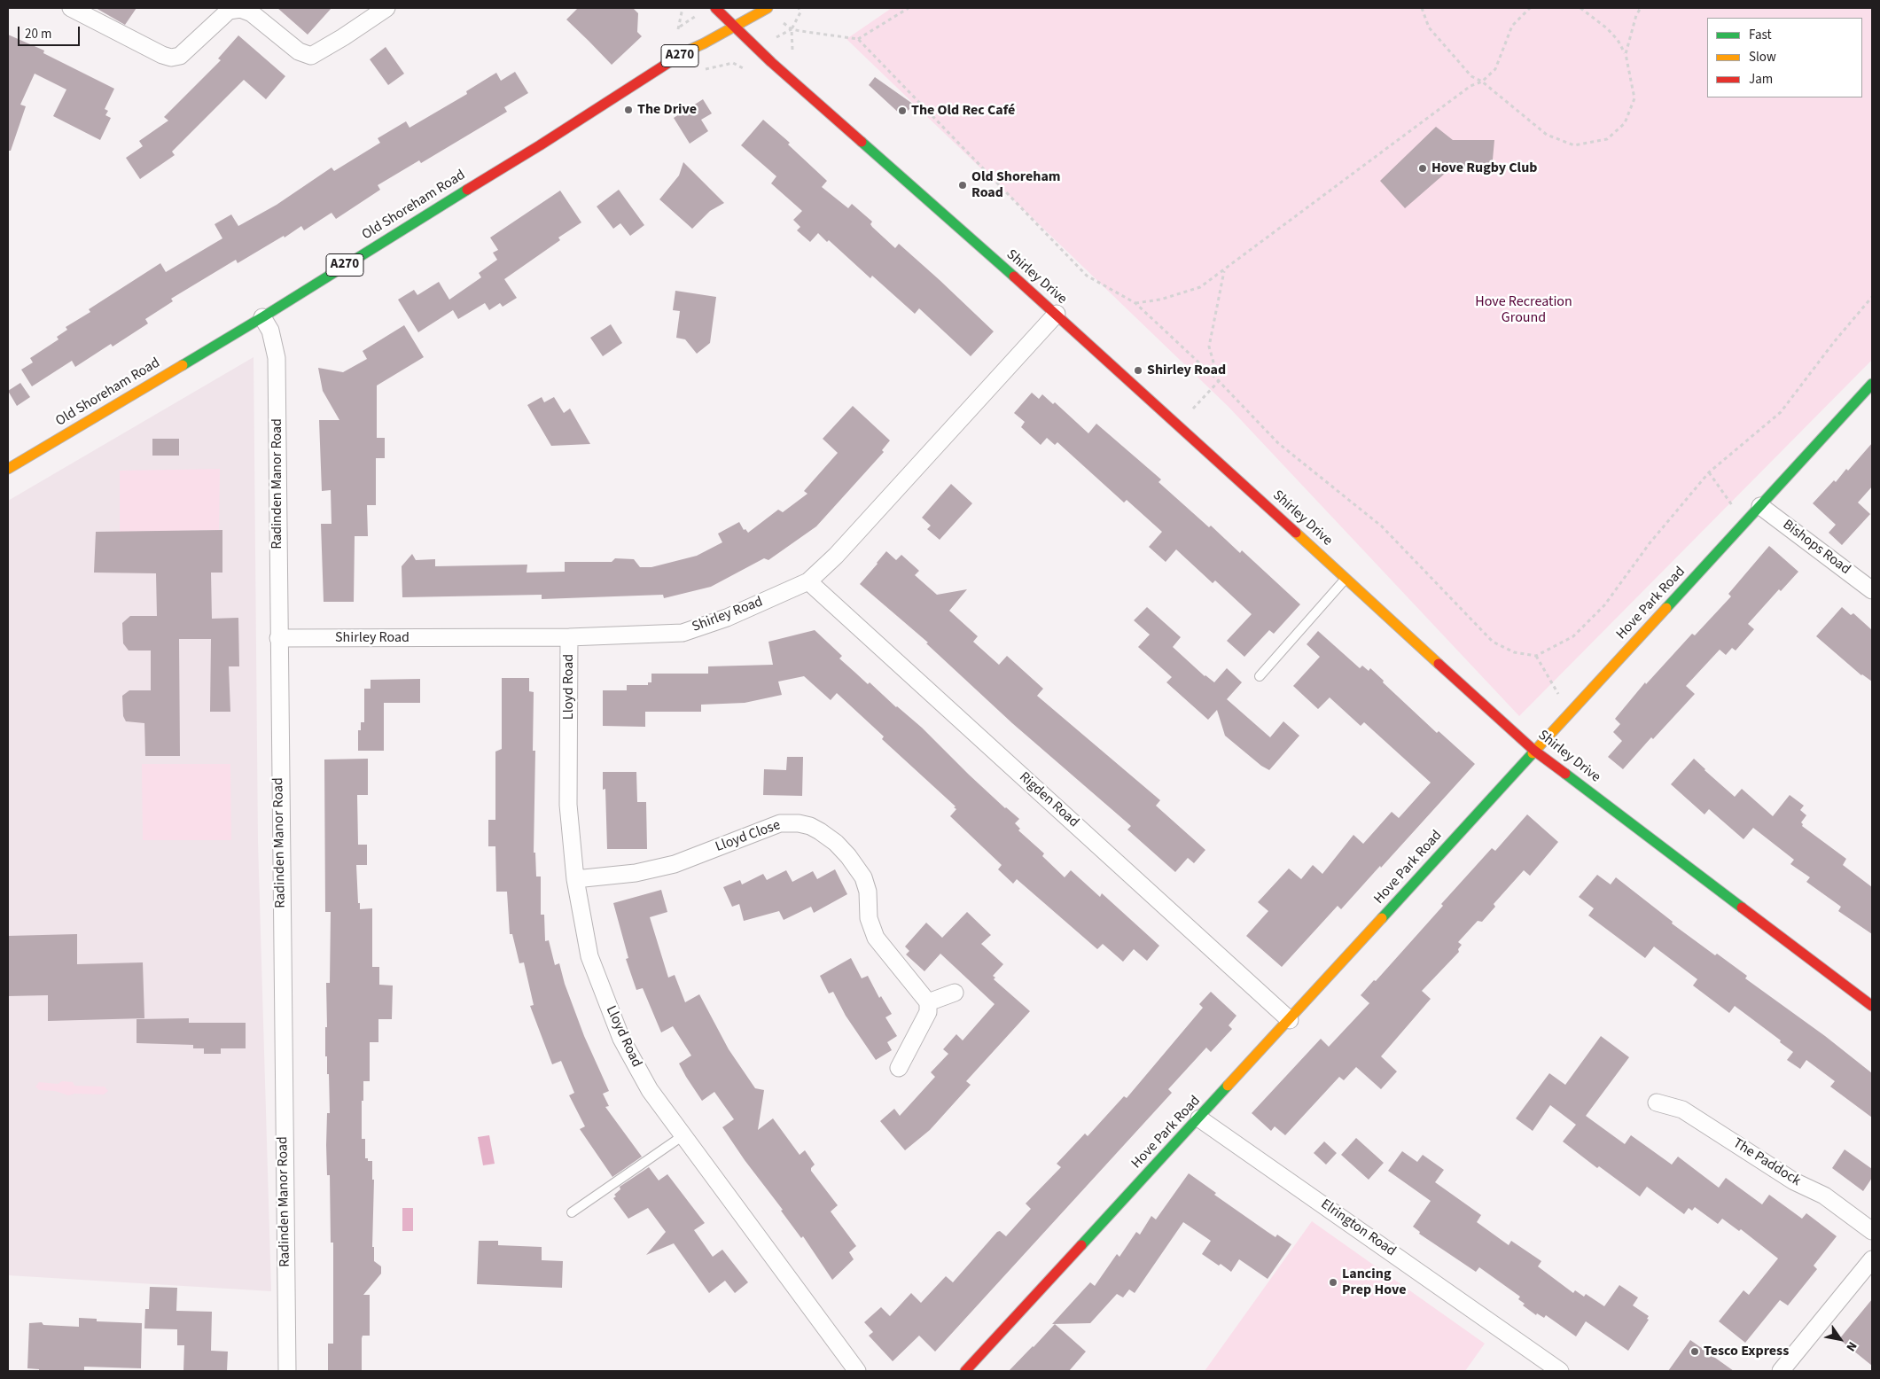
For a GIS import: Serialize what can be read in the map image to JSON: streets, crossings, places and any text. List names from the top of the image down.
{
  "streets": {
    "street": [
      "A270",
      "Old Shoreham Road",
      "Shirley Drive",
      "Radinden Manor Road",
      "Bishops Road",
      "Hove Park Road",
      "Shirley Road",
      "Lloyd Road",
      "Rigden Road",
      "Lloyd Close",
      "The Paddock",
      "Elrington Road"
    ]
  },
  "crossings": [
    ["Old Shoreham Road", "Shirley Drive"],
    ["Old Shoreham Road", "Radinden Manor Road"],
    ["Shirley Drive", "Hove Park Road"],
    ["Shirley Drive", "Shirley Road"],
    ["Radinden Manor Road", "Shirley Road"],
    ["Bishops Road", "Hove Park Road"],
    ["Hove Park Road", "Rigden Road"],
    ["Hove Park Road", "Elrington Road"],
    ["Shirley Road", "Lloyd Road"],
    ["Shirley Road", "Rigden Road"],
    ["Lloyd Road", "Lloyd Close"]
  ],
  "parks": ["Hove Recreation Ground"],
  "places": [
    "The Drive",
    "The Old Rec Café",
    "Hove Rugby Club",
    "Old Shoreham Road",
    "Shirley Road",
    "Lancing Prep Hove",
    "Tesco Express"
  ],
  "legend": ["Fast", "Slow", "Jam"],
  "scale_bar": "20 m",
  "north": "bottom right"
}
